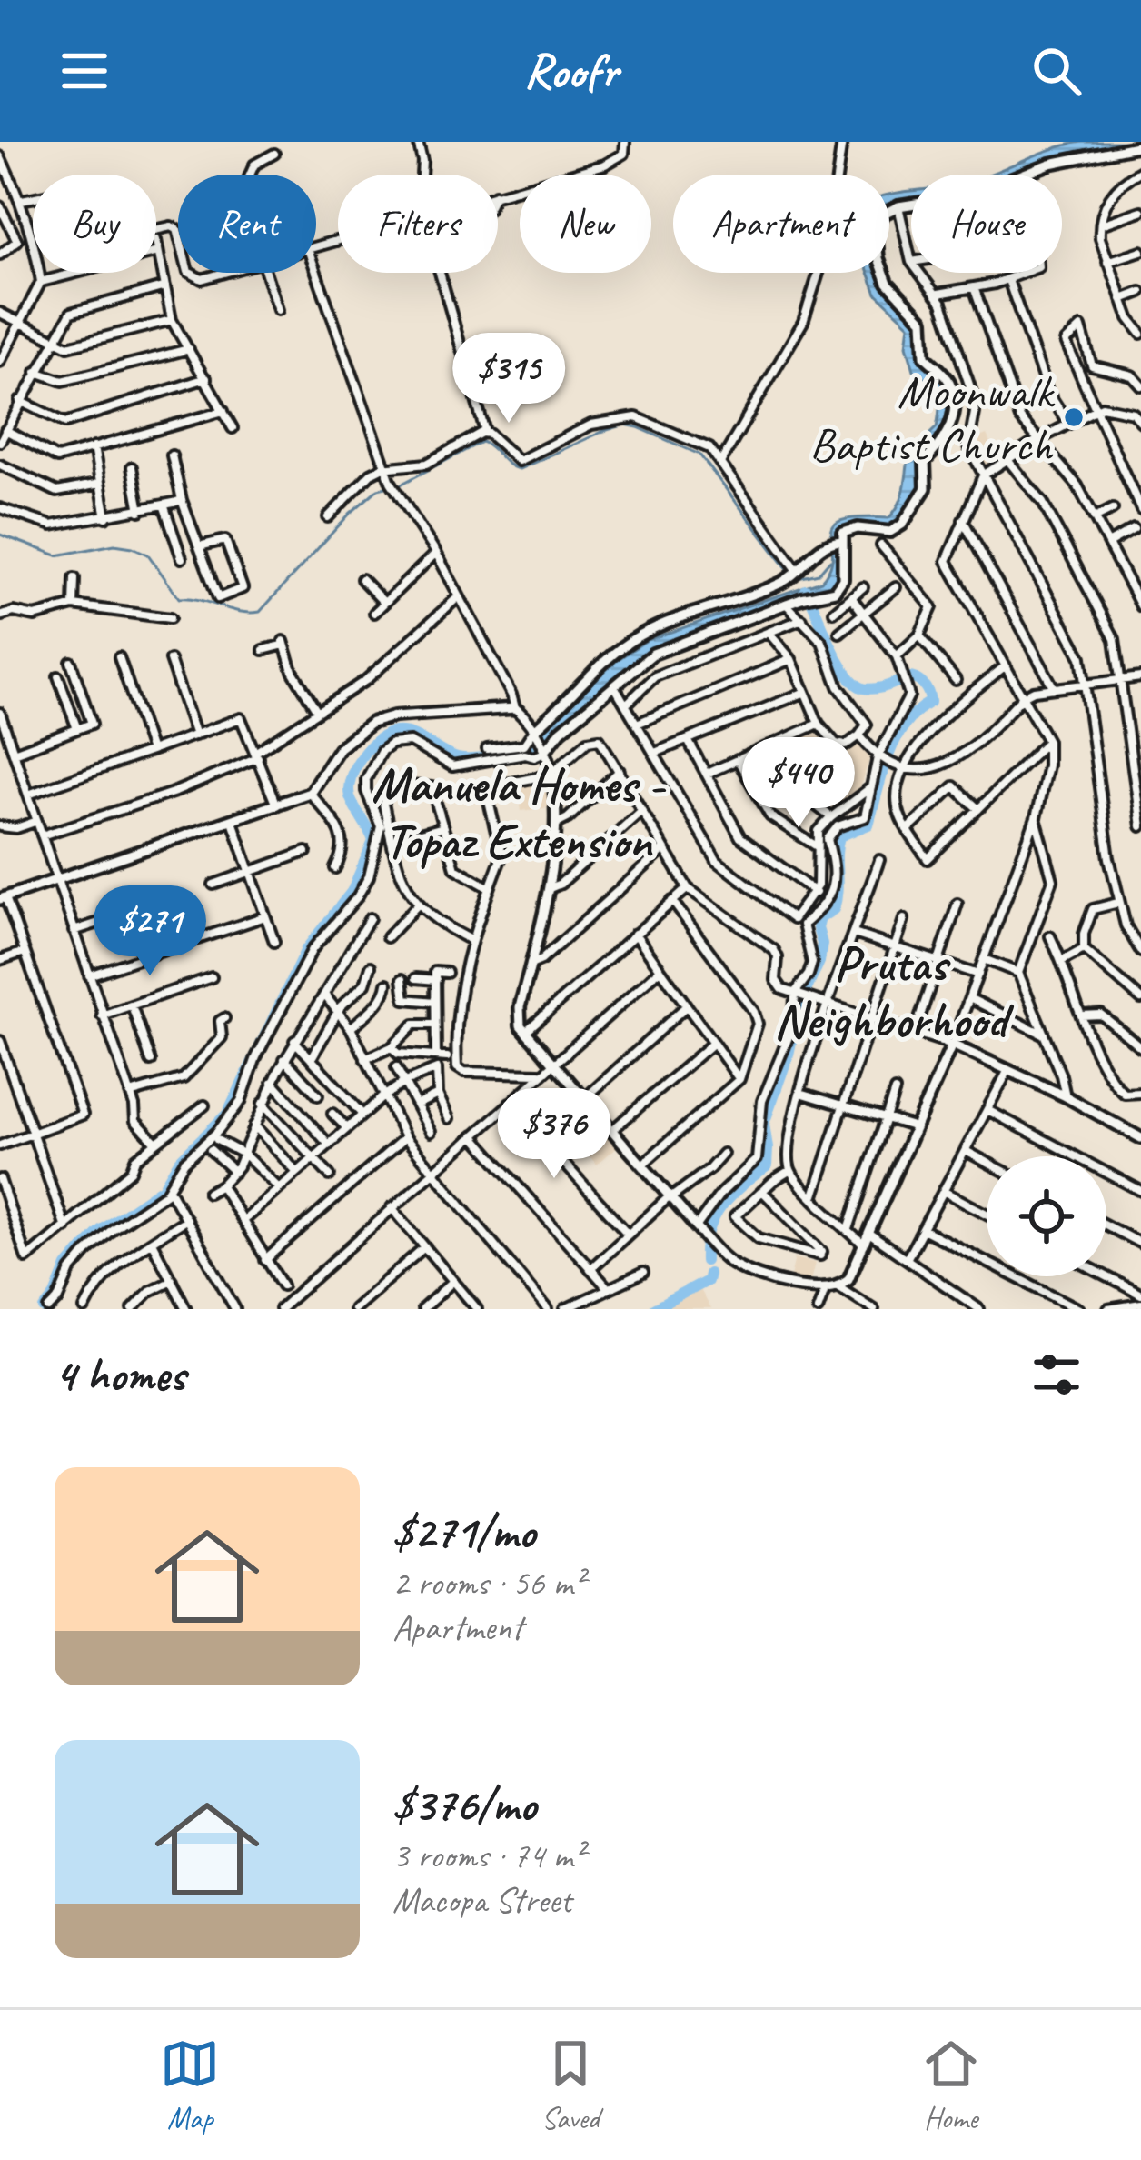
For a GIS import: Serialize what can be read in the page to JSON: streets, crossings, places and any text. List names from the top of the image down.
{
  "districts": ["Manuela Homes - Topaz Extension", "Prutas Neighborhood"],
  "places": ["Moonwalk Baptist Church"],
  "page": {
    "header": "Roofr",
    "chip": [
      "Buy",
      "Rent",
      "Filters",
      "New",
      "Apartment",
      "House"
    ],
    "price": [
      "$315",
      "$440",
      "$271",
      "$376"
    ],
    "heading": "4 homes",
    "list": [
      {
        "name": "$271/mo",
        "note": "2 rooms · 56 m² · Apartment"
      },
      {
        "name": "$376/mo",
        "note": "3 rooms · 74 m² · Macopa Street"
      }
    ],
    "tabs": ["Map", "Saved", "Home"]
  }
}
